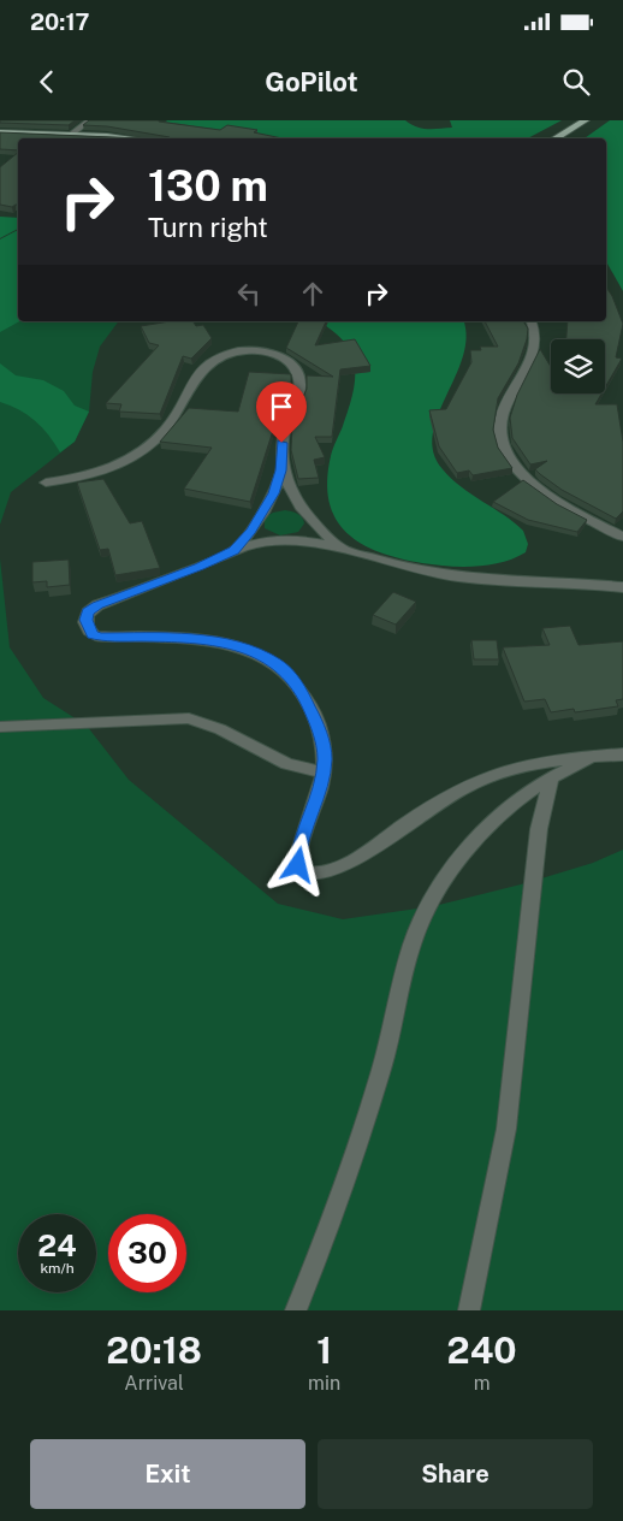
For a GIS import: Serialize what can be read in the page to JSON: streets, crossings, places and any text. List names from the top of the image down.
{
  "page": {
    "status": "20:17",
    "header": "GoPilot",
    "turn": ["130 m", "Turn right"],
    "speed": "24 km/h",
    "limit": "30",
    "eta": [
      "20:18",
      "Arrival",
      "1",
      "min",
      "240",
      "m"
    ],
    "buttons": ["Exit", "Share"]
  }
}
